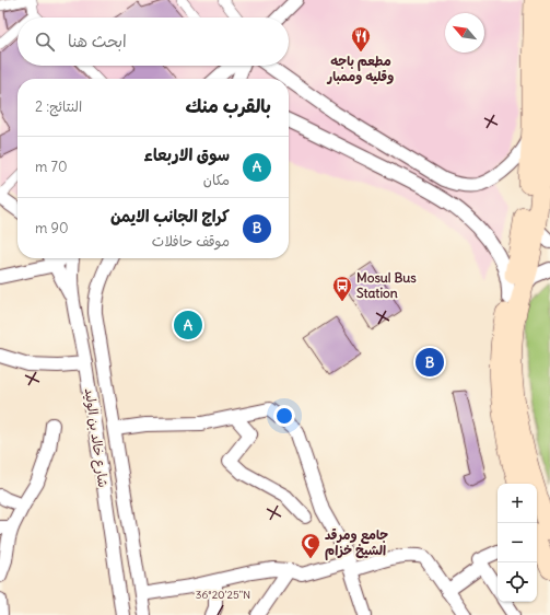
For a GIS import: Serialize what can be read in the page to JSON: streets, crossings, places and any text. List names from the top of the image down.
{
  "streets": {
    "street": ["شارع خالد بن الوليد"]
  },
  "places": {
    "restaurant": ["مطعم باجه وقليه وممبار"],
    "bus stop": ["Mosul Bus Station"],
    "mosque": ["جامع ومرقد الشيخ خزام"]
  },
  "north": "top left",
  "page": {
    "search": "ابحث هنا",
    "heading": ["بالقرب منك", "النتائج: 2"],
    "list": [
      {
        "mark": "A",
        "name": "سوق الاربعاء",
        "note": "مكان",
        "value": "70 m"
      },
      {
        "mark": "B",
        "name": "كراج الجانب الايمن",
        "note": "موقف حافلات",
        "value": "90 m"
      }
    ],
    "pins": ["A", "B"],
    "map_buttons": ["+", "−"]
  },
  "coordinates": ["36°20'25\"N"]
}
